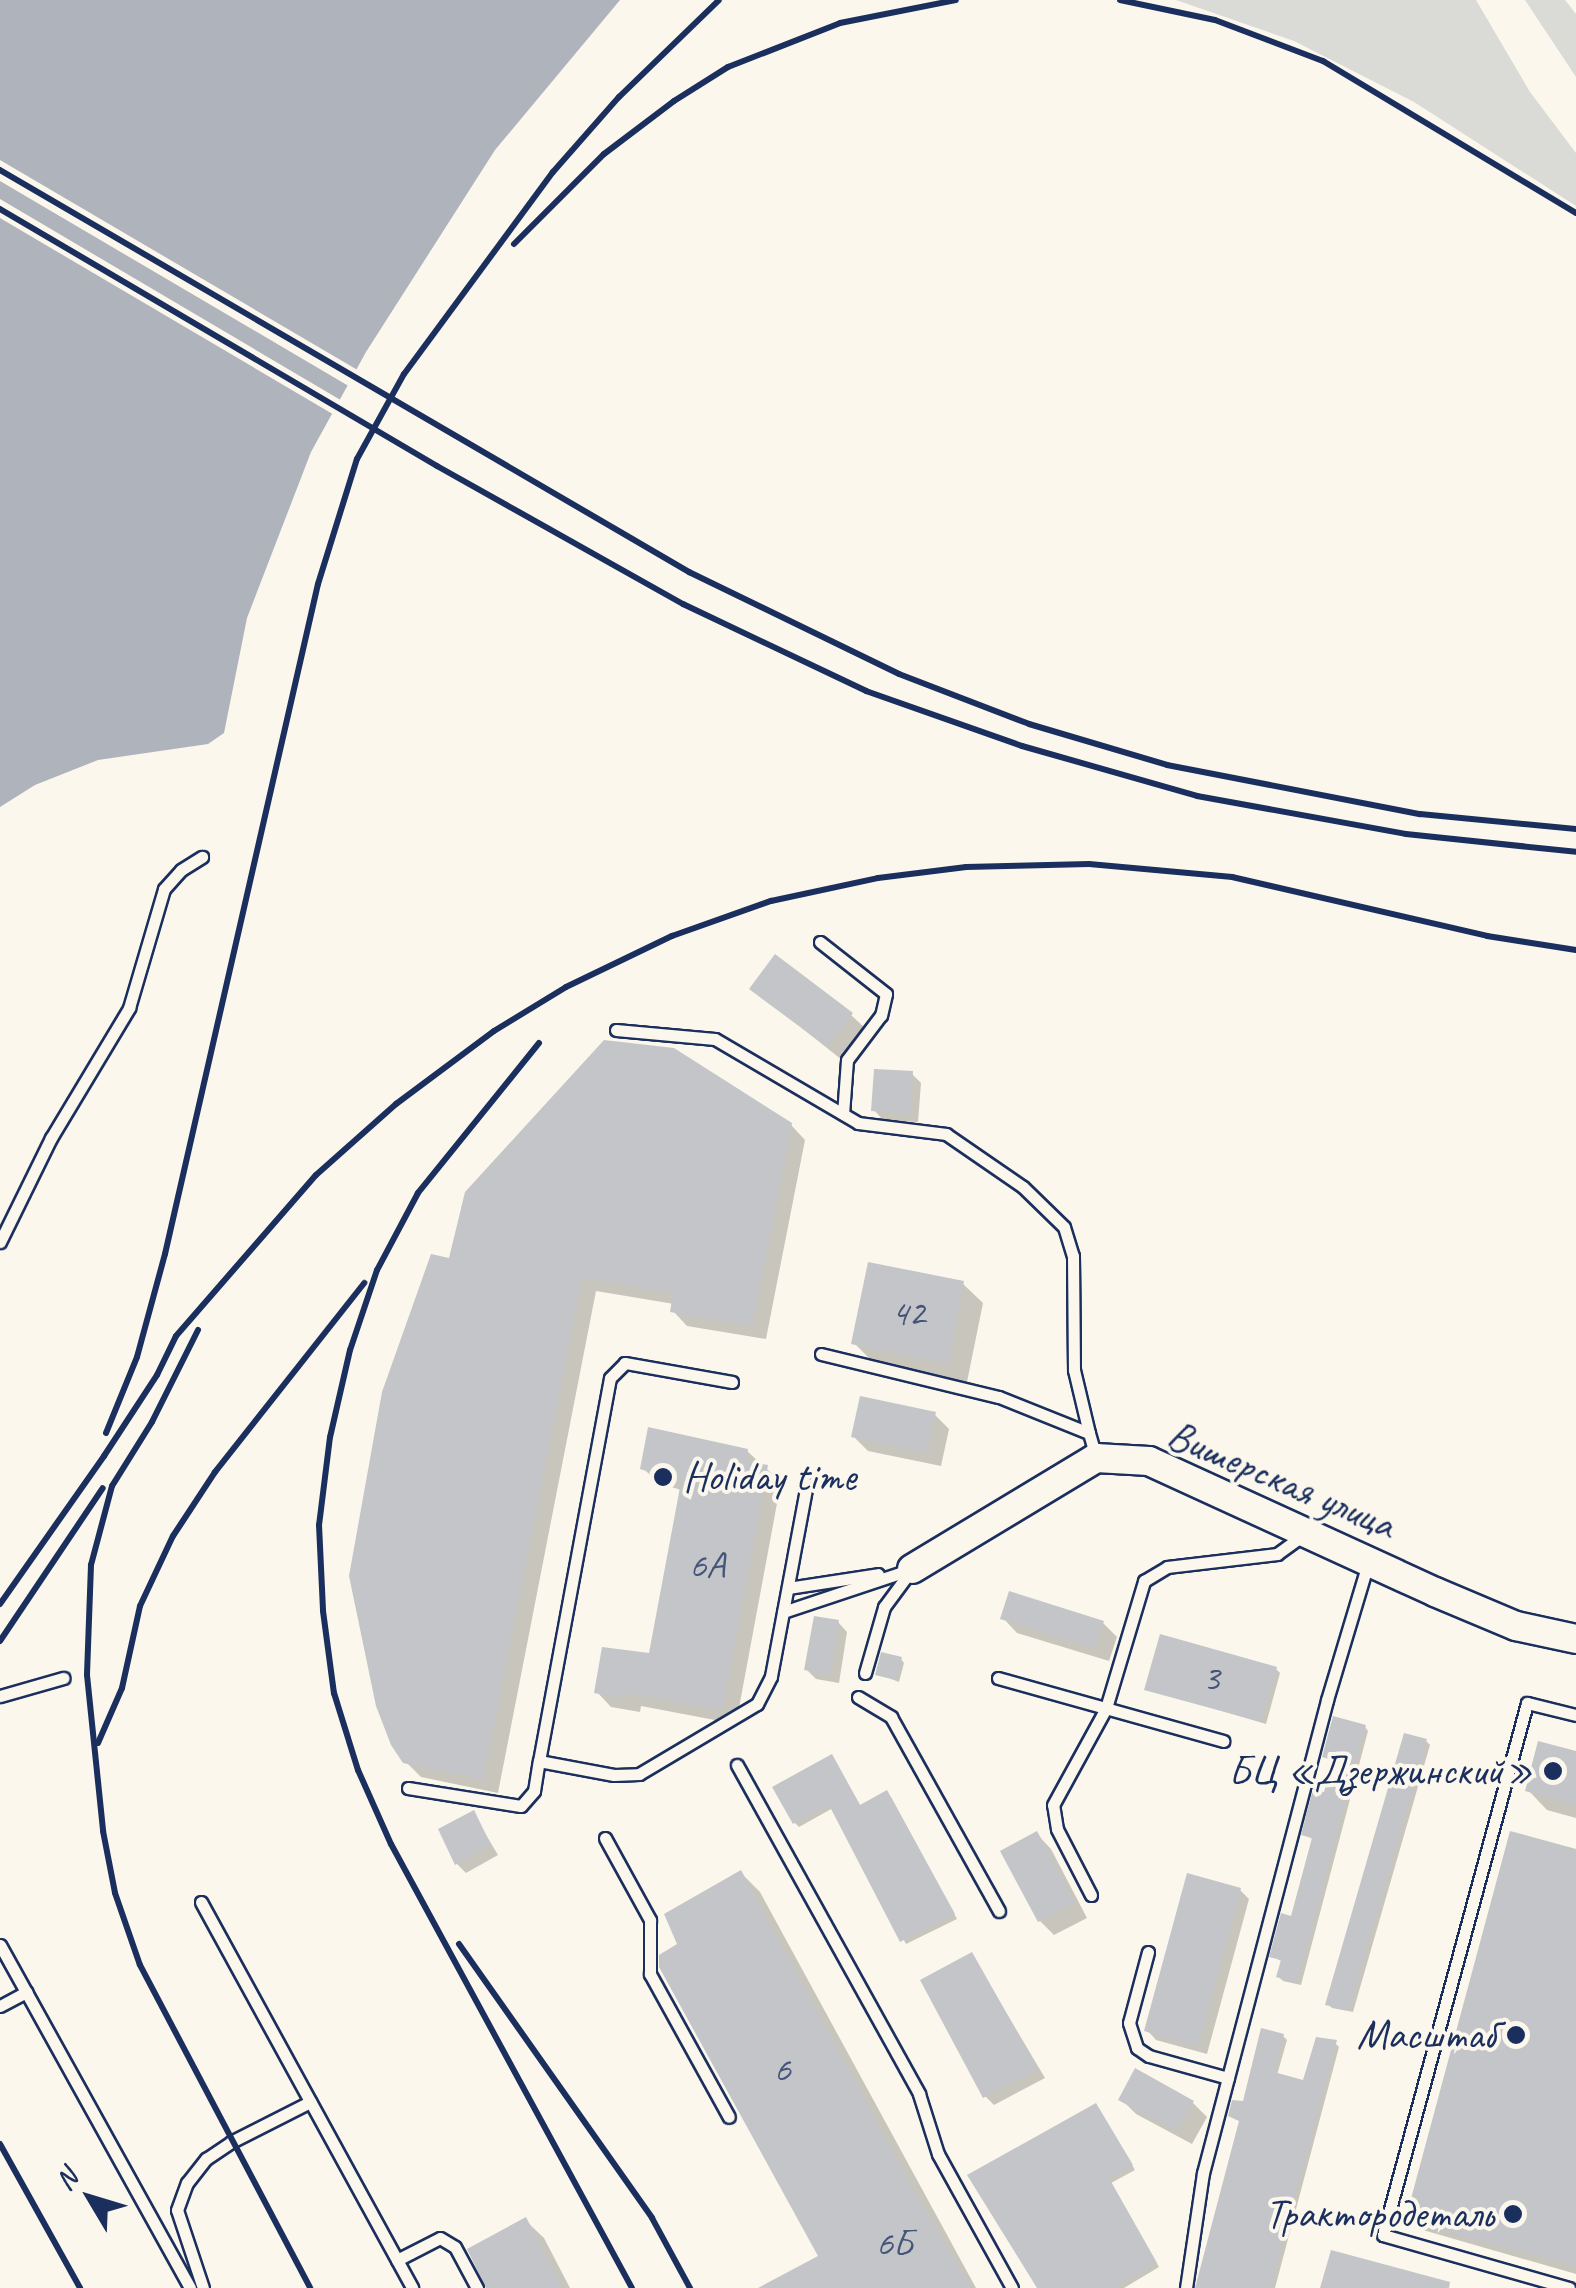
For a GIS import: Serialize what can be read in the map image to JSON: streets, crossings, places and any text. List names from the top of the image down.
{
  "streets": {
    "street": ["Вишерская улица"]
  },
  "places": [
    "Holiday time",
    "БЦ «Дзержинский»",
    "Масштаб",
    "Трактородеталь"
  ],
  "house_numbers": [
    "42",
    "6А",
    "3",
    "6",
    "6Б"
  ],
  "north": "top left"
}
